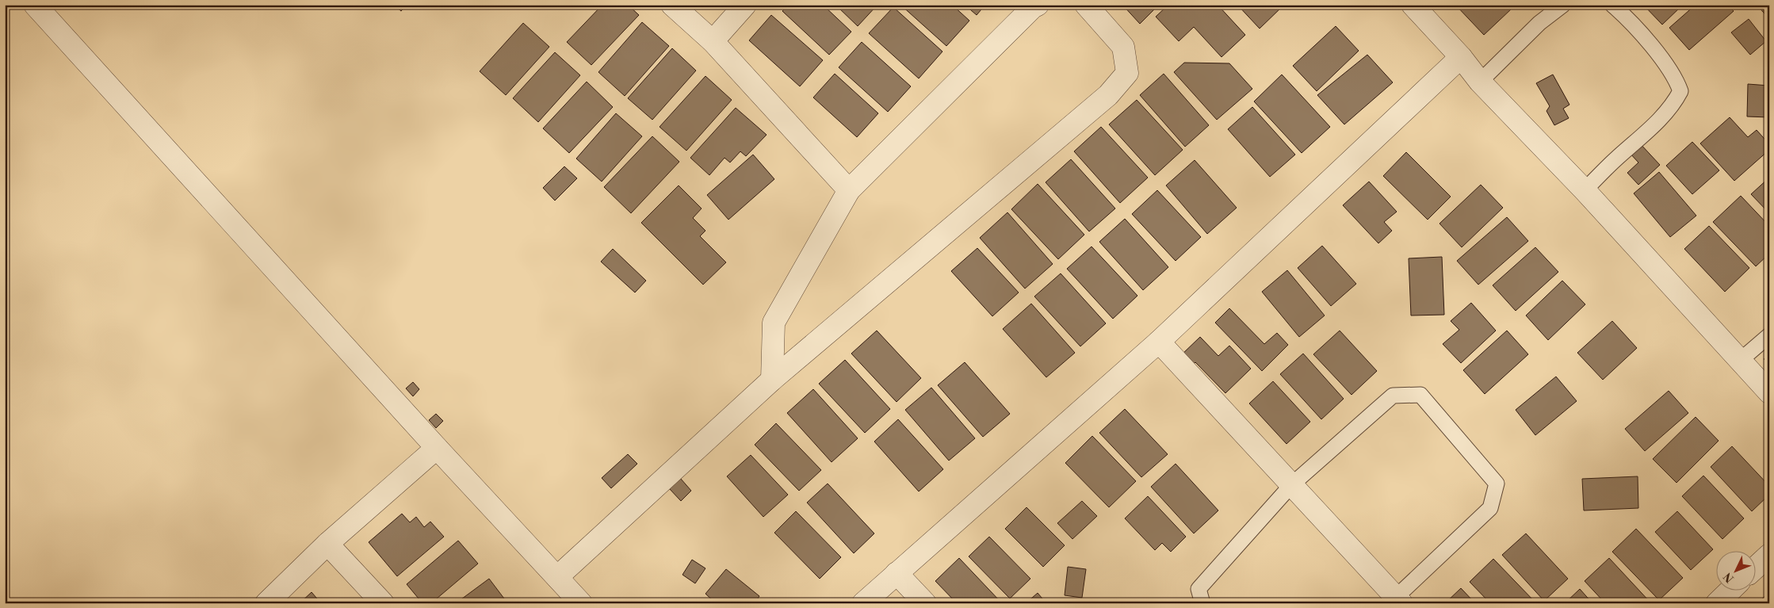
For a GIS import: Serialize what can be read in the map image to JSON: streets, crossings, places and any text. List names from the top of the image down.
{
  "north": "bottom left"
}
